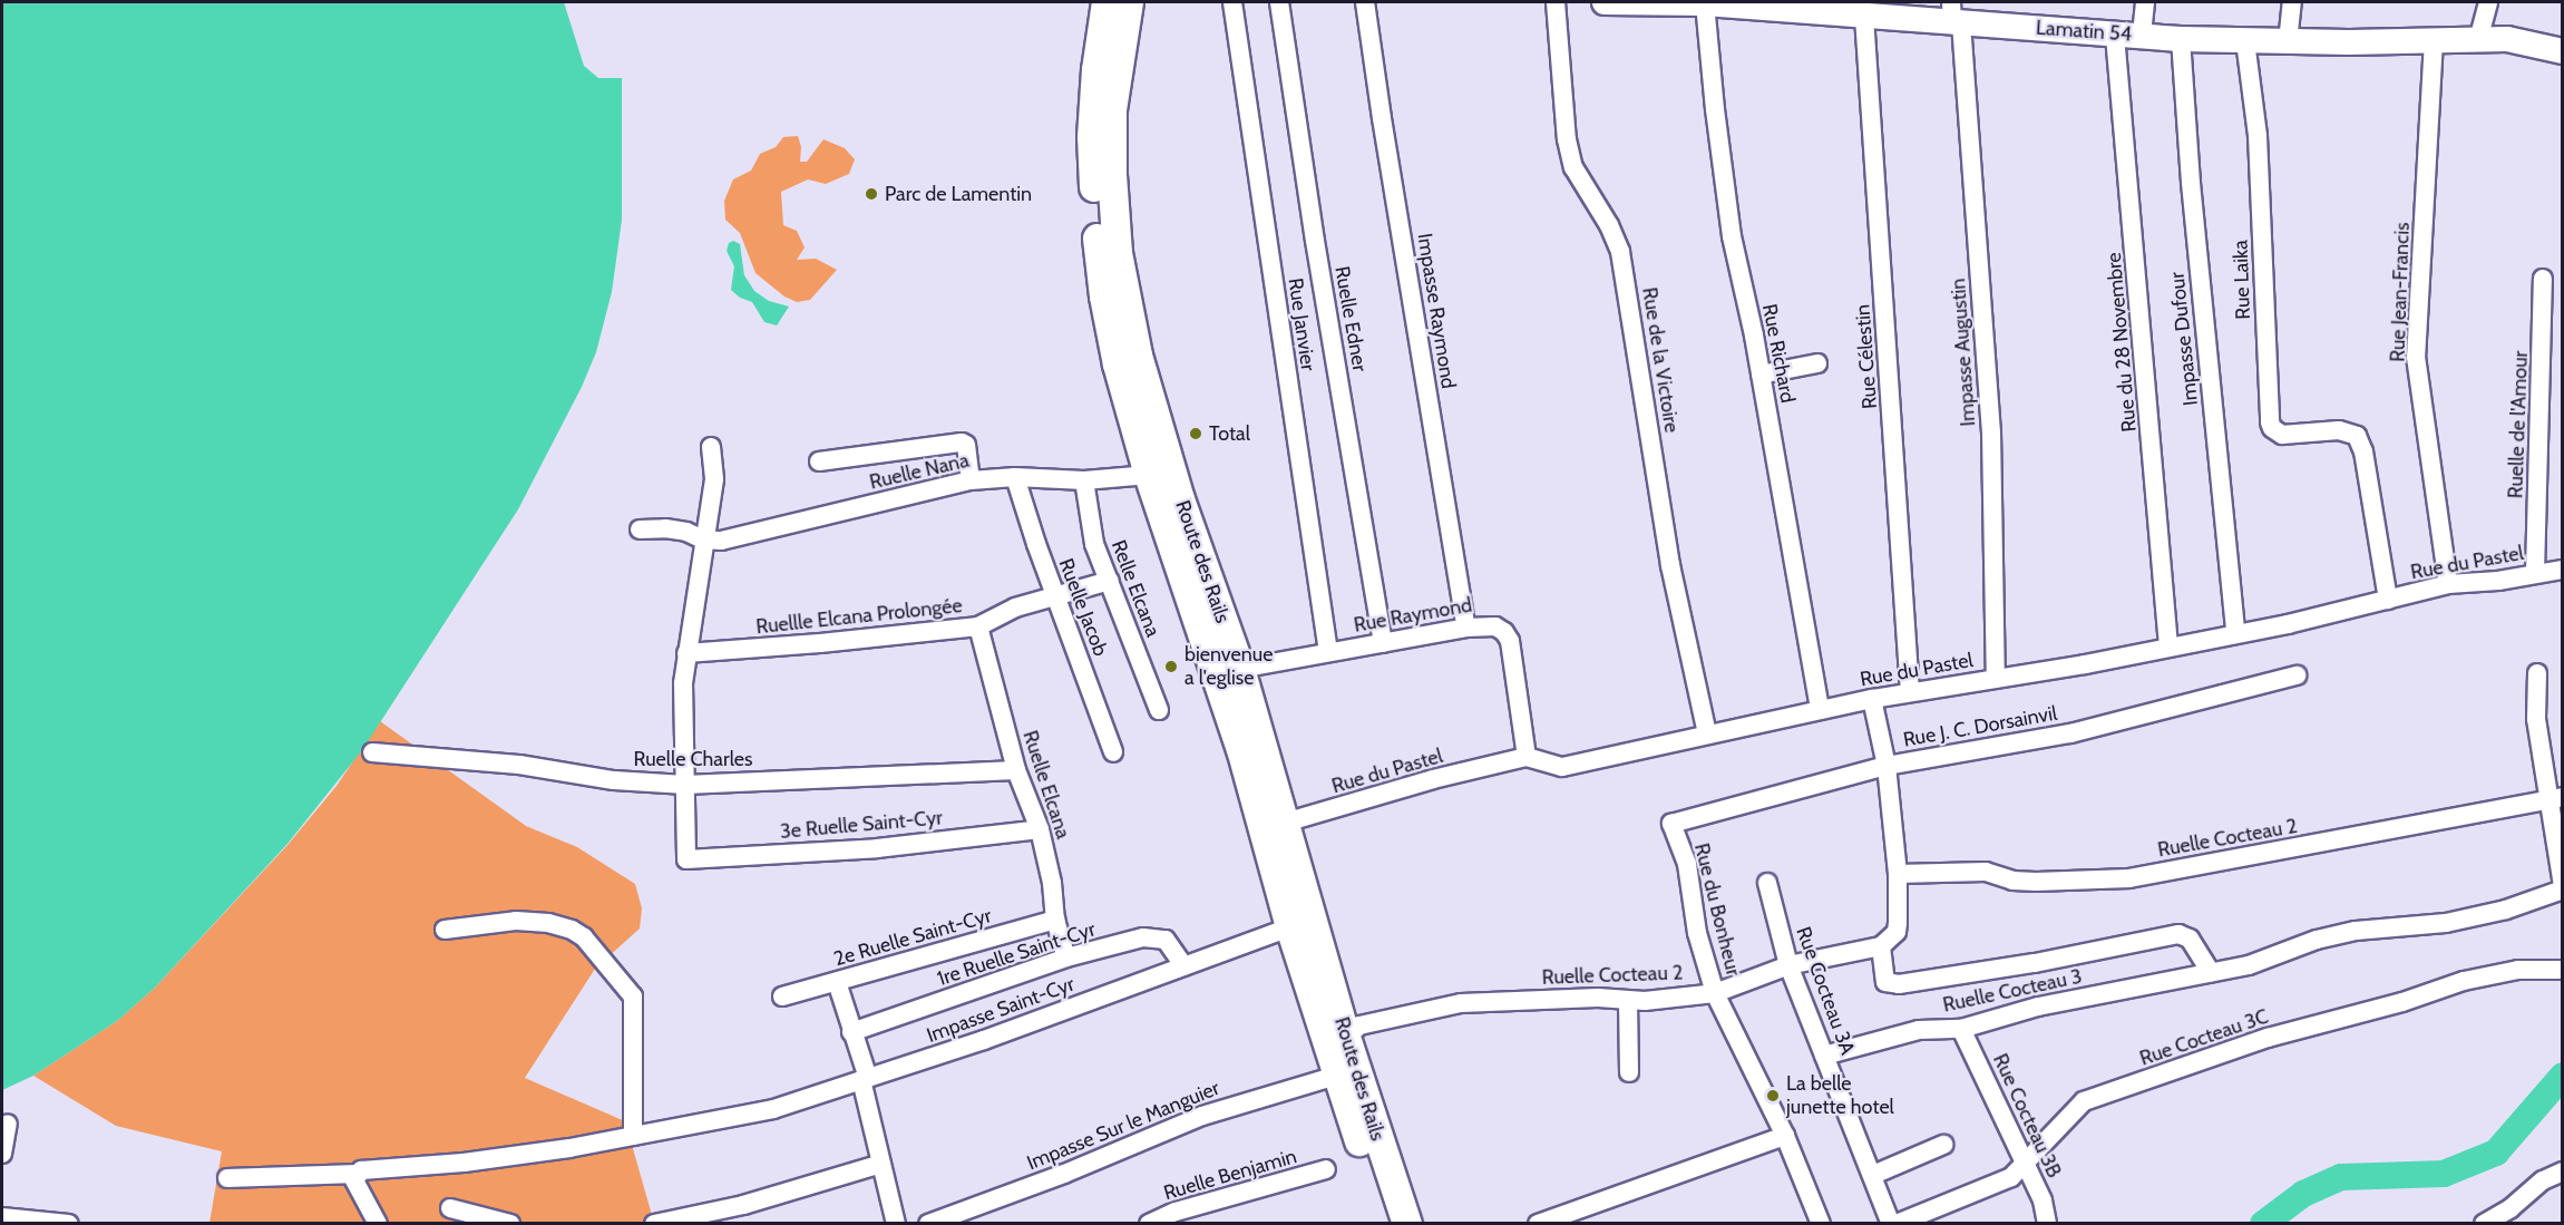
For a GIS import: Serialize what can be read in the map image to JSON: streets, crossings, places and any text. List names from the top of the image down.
{
  "streets": {
    "main road": ["Route des Rails"],
    "street": [
      "Lamatin 54",
      "Rue Laika",
      "Rue Jean-Francis",
      "Impasse Raymond",
      "Ruelle Edner",
      "Rue Janvier",
      "Impasse Dufour",
      "Rue du 28 Novembre",
      "Impasse Augustin",
      "Rue Richard",
      "Rue Célestin",
      "Rue de la Victoire",
      "Ruelle de l'Amour",
      "Ruelle Nana",
      "Rue du Pastel",
      "Relle Elcana",
      "Ruelle Jacob",
      "Rue Raymond",
      "Ruellle Elcana Prolongée",
      "Rue J. C. Dorsainvil",
      "Ruelle Charles",
      "Ruelle Elcana",
      "3e Ruelle Saint-Cyr",
      "Ruelle Cocteau 2",
      "Rue du Bonheur",
      "2e Ruelle Saint-Cyr",
      "1re Ruelle Saint-Cyr",
      "Rue Cocteau 3A",
      "Ruelle Cocteau 3",
      "Impasse Saint-Cyr",
      "Rue Cocteau 3C",
      "Rue Cocteau 3B",
      "Impasse Sur le Manguier",
      "Ruelle Benjamin"
    ]
  },
  "crossings": [
    ["Lamatin 54", "Rue Laika"],
    ["Lamatin 54", "Rue Jean-Francis"],
    ["Lamatin 54", "Impasse Dufour"],
    ["Lamatin 54", "Rue du 28 Novembre"],
    ["Lamatin 54", "Impasse Augustin"],
    ["Lamatin 54", "Rue Richard"],
    ["Lamatin 54", "Rue Célestin"],
    ["Rue Laika", "Rue du Pastel"],
    ["Rue Jean-Francis", "Rue du Pastel"],
    ["Impasse Raymond", "Rue Raymond"],
    ["Ruelle Edner", "Rue Raymond"],
    ["Rue Janvier", "Rue Raymond"],
    ["Impasse Dufour", "Rue du Pastel"],
    ["Rue du 28 Novembre", "Rue du Pastel"],
    ["Impasse Augustin", "Rue du Pastel"],
    ["Rue Richard", "Rue du Pastel"],
    ["Rue Célestin", "Rue du Pastel"],
    ["Rue de la Victoire", "Rue du Pastel"],
    ["Ruelle de l'Amour", "Rue du Pastel"],
    ["Ruelle Nana", "Route des Rails"],
    ["Ruelle Nana", "Relle Elcana"],
    ["Ruelle Nana", "Ruelle Jacob"],
    ["Route des Rails", "Rue du Pastel"],
    ["Route des Rails", "Rue Raymond"],
    ["Route des Rails", "Ruelle Cocteau 2"],
    ["Route des Rails", "Impasse Saint-Cyr"],
    ["Route des Rails", "Impasse Sur le Manguier"],
    ["Rue du Pastel", "Rue Raymond"],
    ["Relle Elcana", "Ruellle Elcana Prolongée"],
    ["Ruelle Jacob", "Ruellle Elcana Prolongée"],
    ["Ruellle Elcana Prolongée", "Ruelle Elcana"],
    ["Rue J. C. Dorsainvil", "Rue du Bonheur"],
    ["Ruelle Charles", "Ruelle Elcana"],
    ["Ruelle Charles", "3e Ruelle Saint-Cyr"],
    ["Ruelle Elcana", "3e Ruelle Saint-Cyr"],
    ["Ruelle Elcana", "2e Ruelle Saint-Cyr"],
    ["Ruelle Elcana", "1re Ruelle Saint-Cyr"],
    ["Ruelle Cocteau 2", "Rue du Bonheur"],
    ["Ruelle Cocteau 2", "Rue Cocteau 3A"],
    ["Ruelle Cocteau 2", "Ruelle Cocteau 3"],
    ["1re Ruelle Saint-Cyr", "Impasse Saint-Cyr"],
    ["Rue Cocteau 3A", "Ruelle Cocteau 3"],
    ["Ruelle Cocteau 3", "Rue Cocteau 3B"],
    ["Rue Cocteau 3C", "Rue Cocteau 3B"]
  ],
  "places": [
    "Parc de Lamentin",
    "Total",
    "bienvenue a l'eglise",
    "La belle junette hotel"
  ]
}
